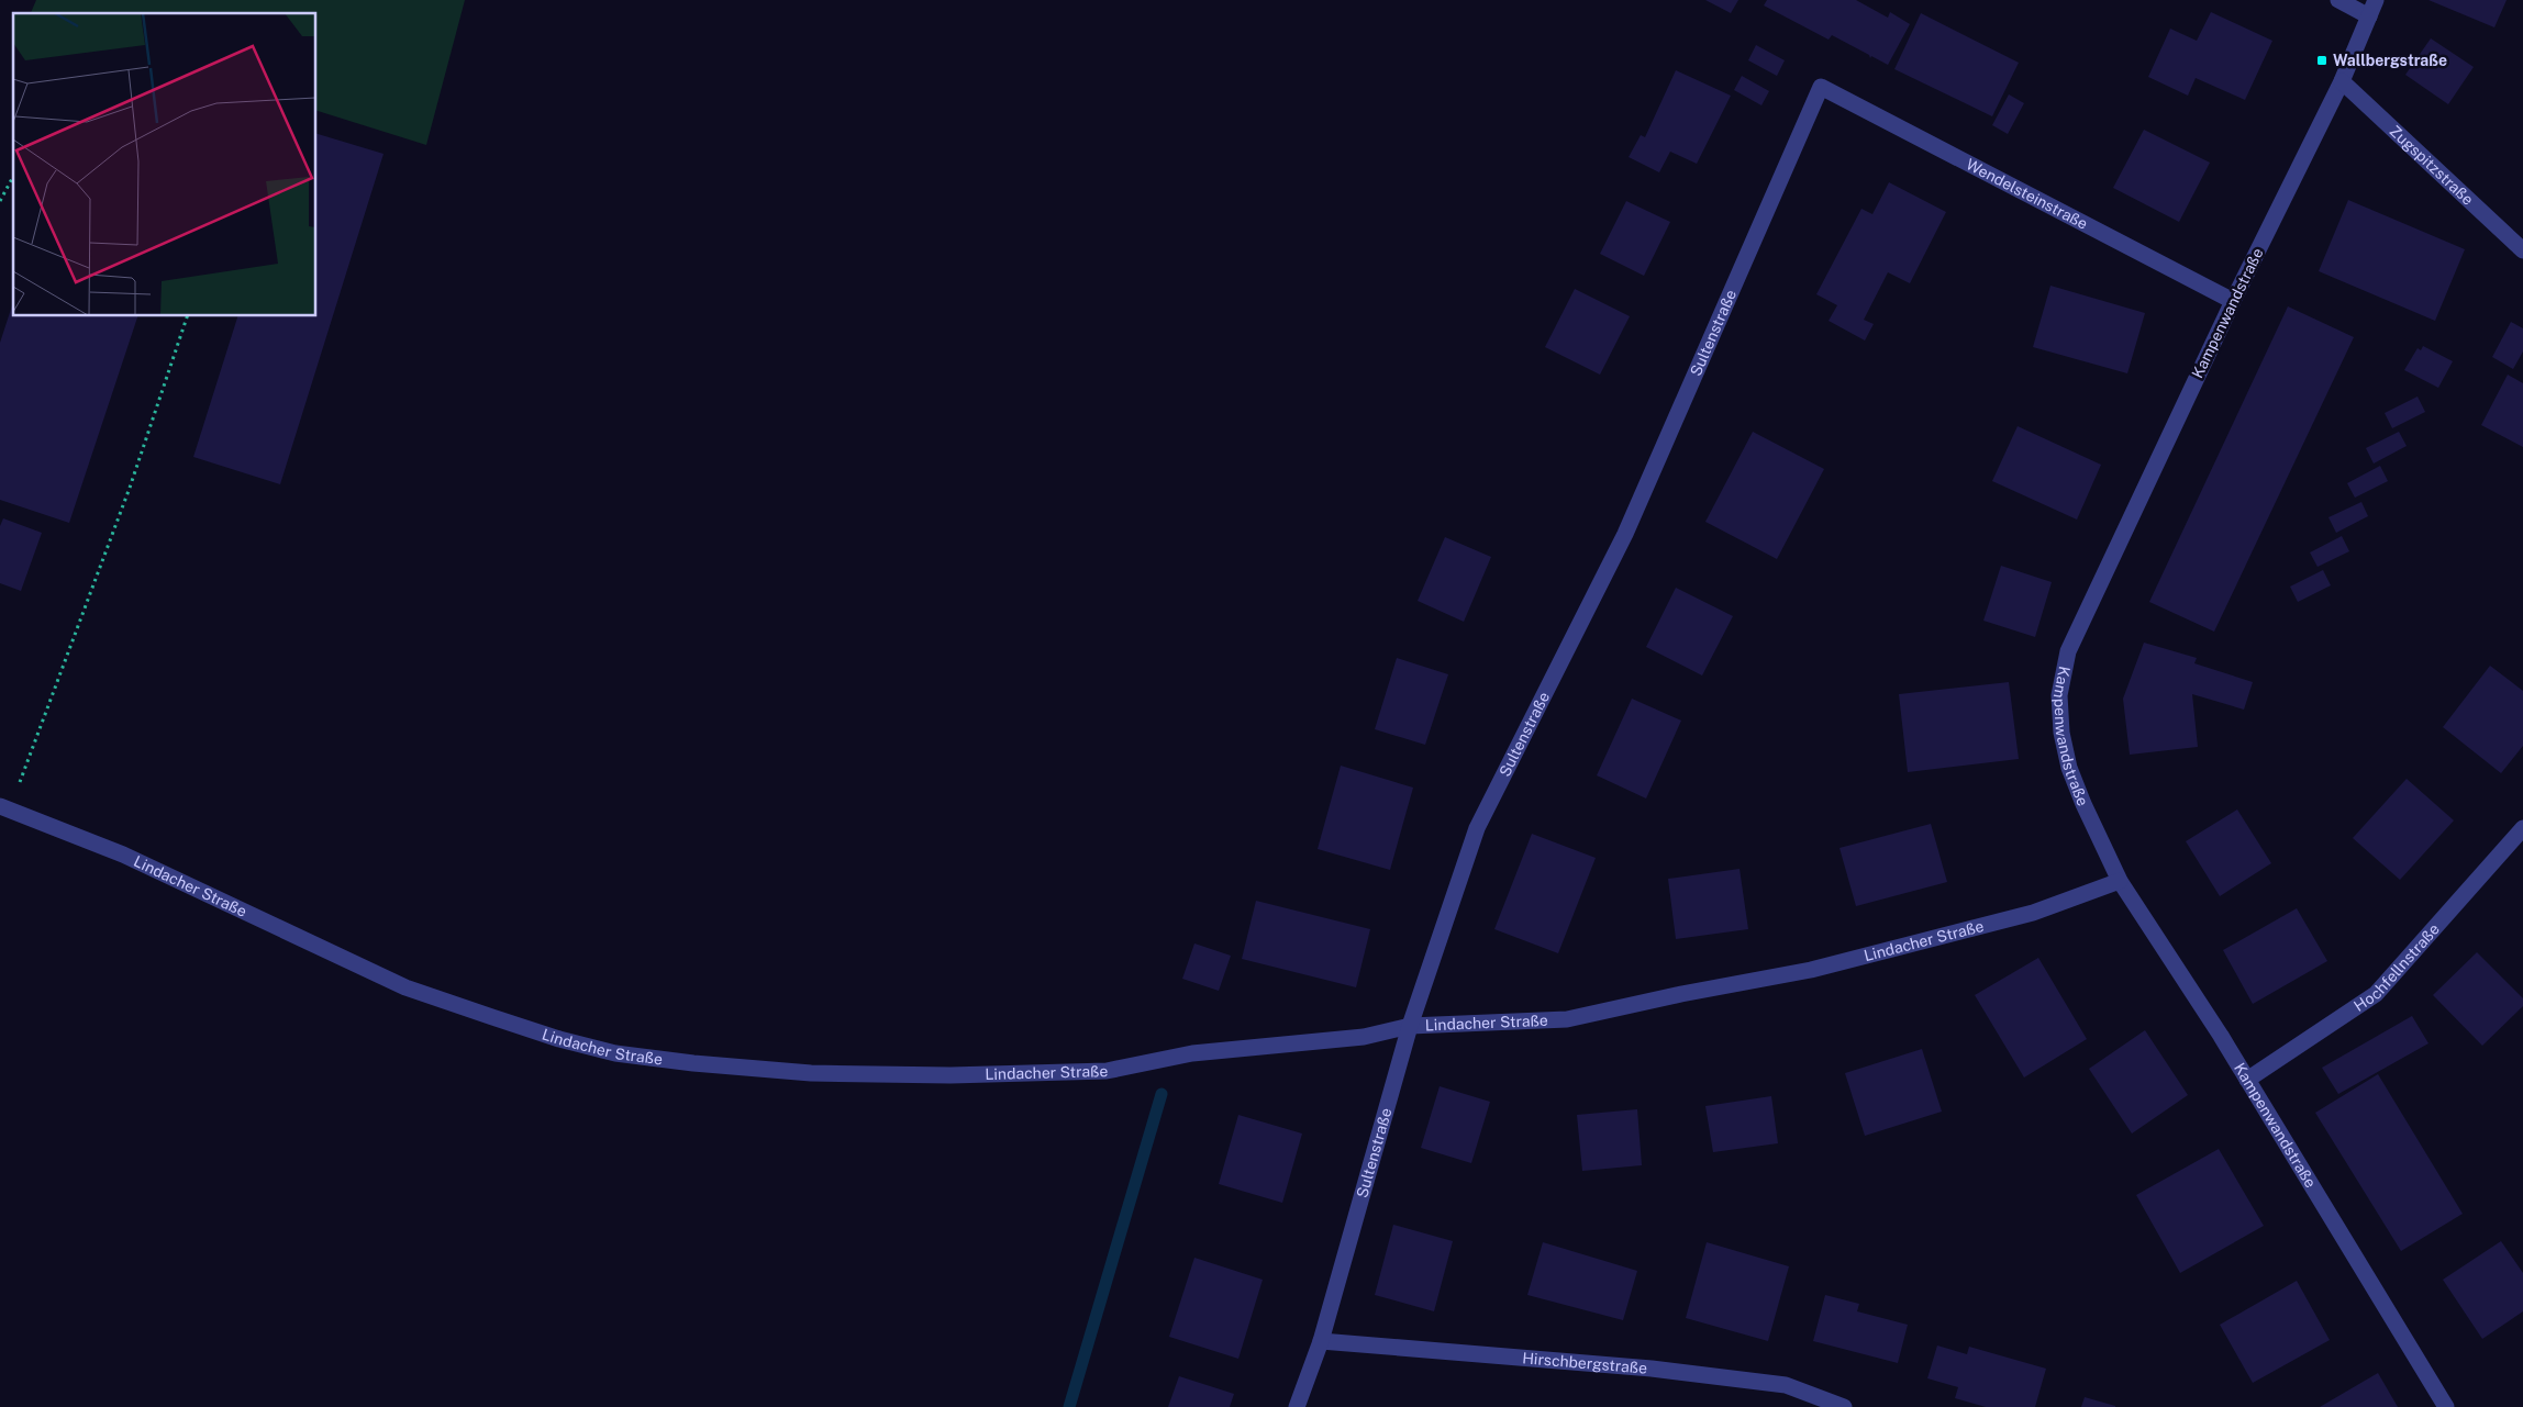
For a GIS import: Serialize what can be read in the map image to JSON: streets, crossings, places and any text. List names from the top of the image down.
{
  "streets": {
    "street": [
      "Zugspitzstraße",
      "Wendelsteinstraße",
      "Kampenwandstraße",
      "Sultenstraße",
      "Lindacher Straße",
      "Hochfellnstraße",
      "Hirschbergstraße"
    ]
  },
  "crossings": [
    ["Zugspitzstraße", "Kampenwandstraße"],
    ["Wendelsteinstraße", "Kampenwandstraße"],
    ["Wendelsteinstraße", "Sultenstraße"],
    ["Kampenwandstraße", "Lindacher Straße"],
    ["Kampenwandstraße", "Hochfellnstraße"],
    ["Sultenstraße", "Lindacher Straße"],
    ["Sultenstraße", "Hirschbergstraße"]
  ],
  "places": {
    "transit": ["Wallbergstraße"]
  }
}
